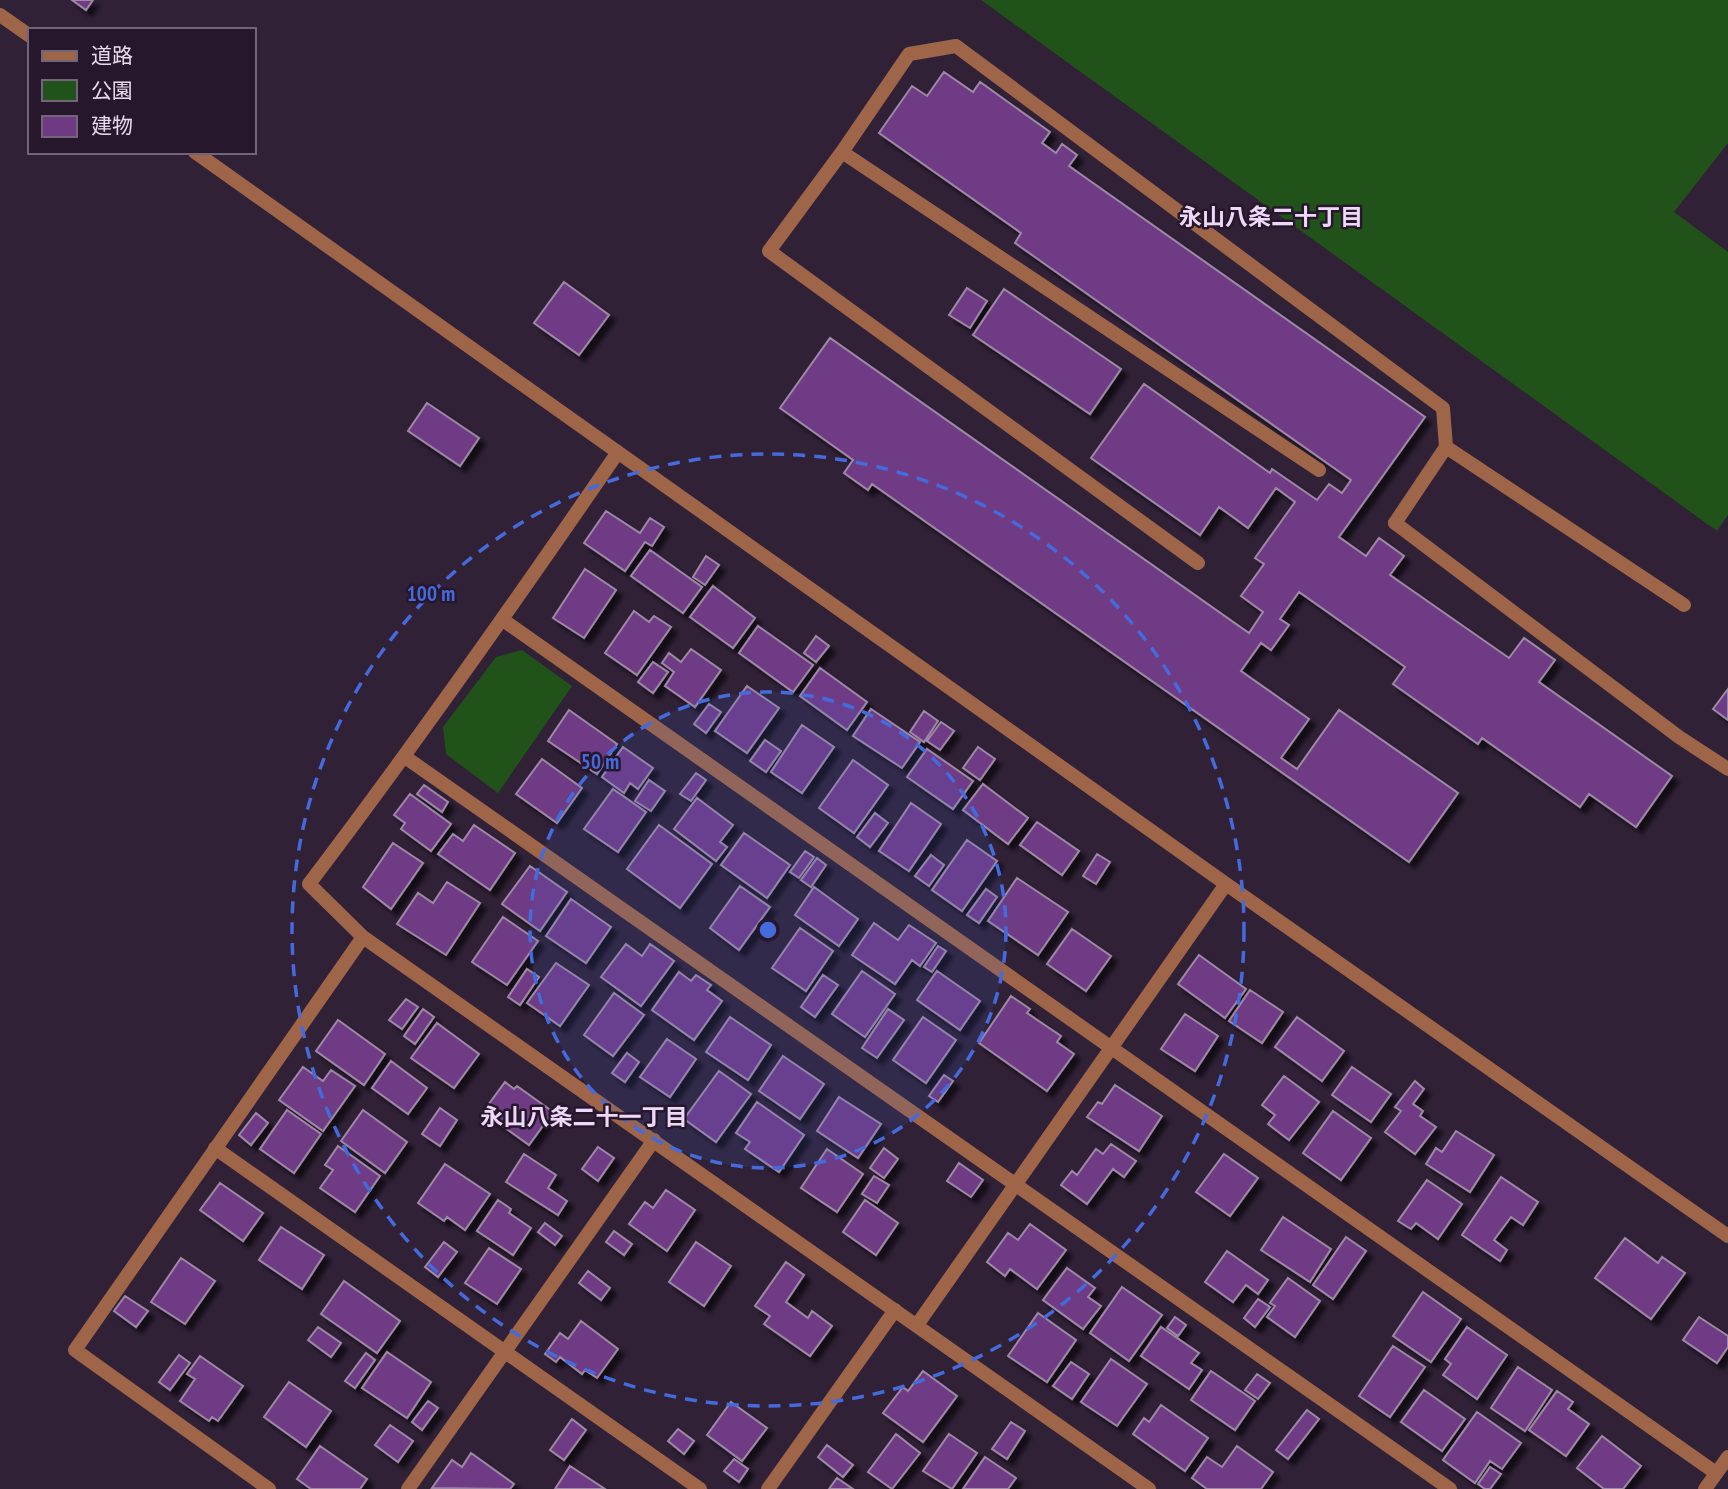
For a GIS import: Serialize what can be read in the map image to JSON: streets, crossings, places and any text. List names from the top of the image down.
{
  "districts": ["永山八条二十丁目", "永山八条二十一丁目"],
  "legend": ["道路", "公園", "建物"],
  "rings": ["100 m", "50 m"]
}
